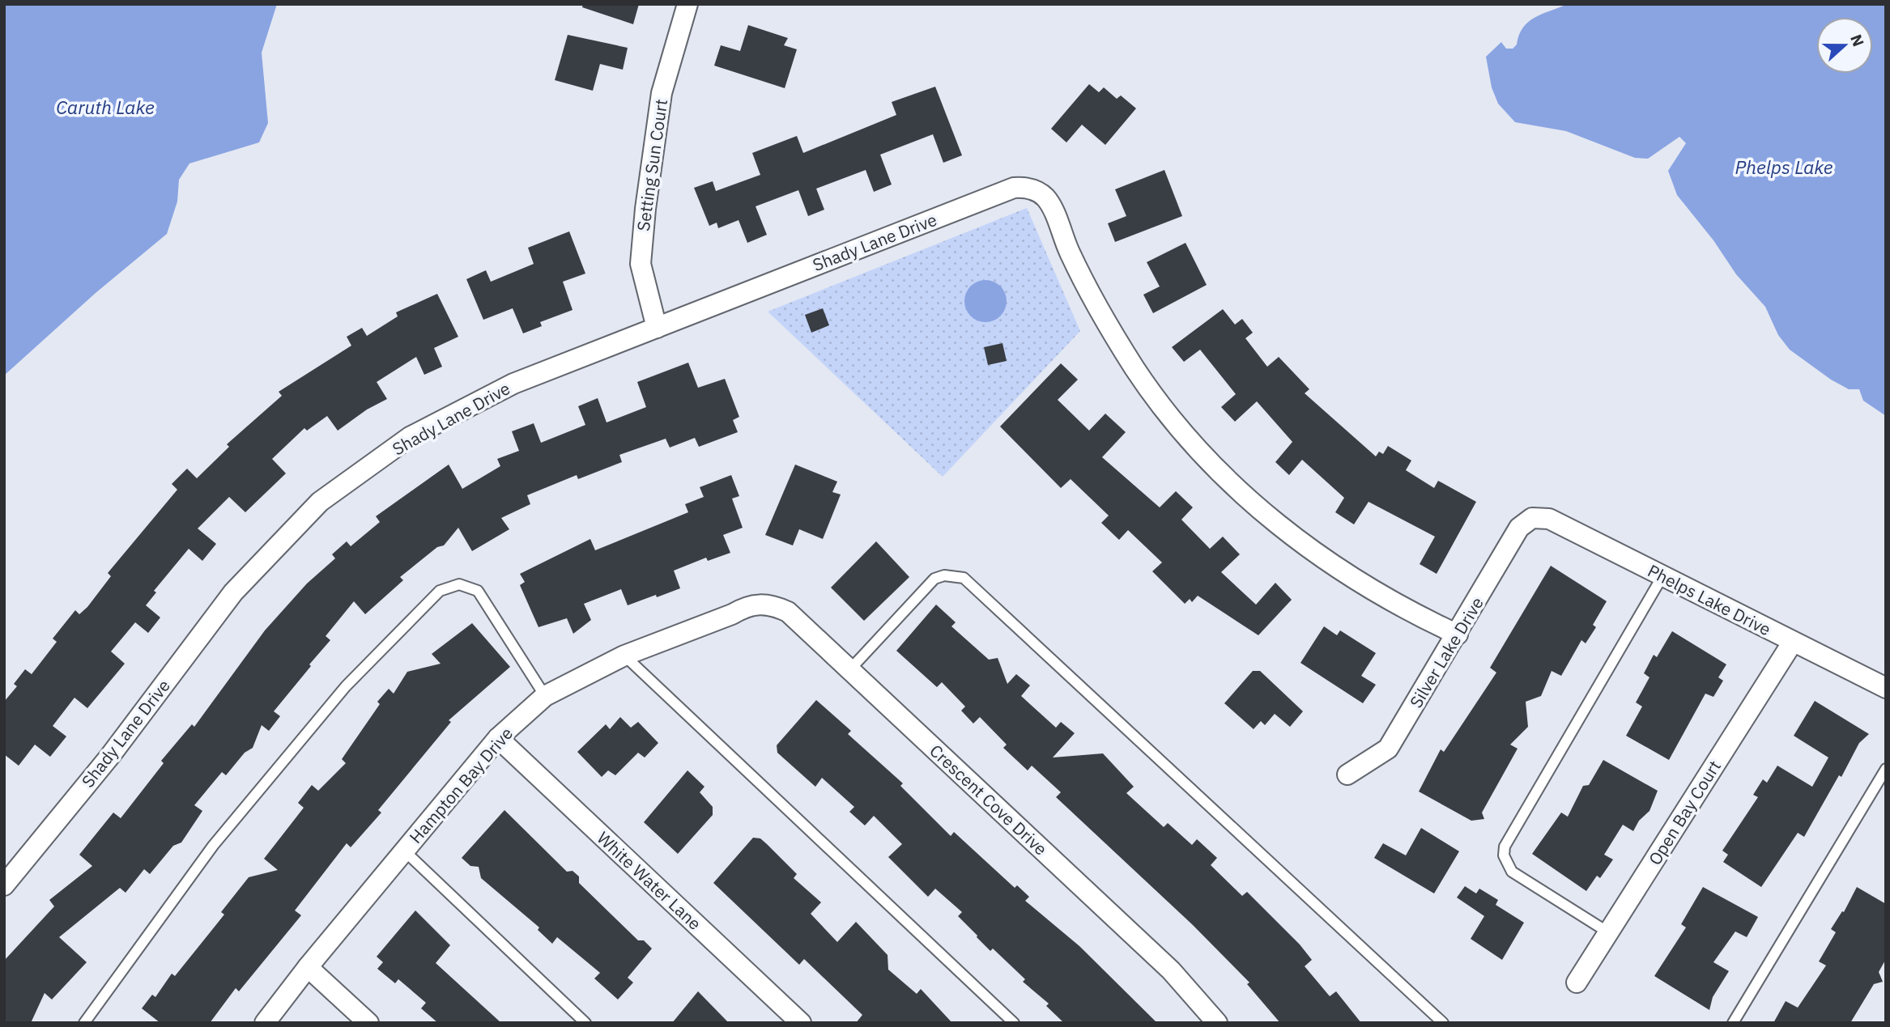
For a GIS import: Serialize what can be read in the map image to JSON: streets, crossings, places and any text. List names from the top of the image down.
{
  "streets": {
    "street": [
      "Setting Sun Court",
      "Shady Lane Drive",
      "Phelps Lake Drive",
      "Silver Lake Drive",
      "Hampton Bay Drive",
      "Crescent Cove Drive",
      "Open Bay Court",
      "White Water Lane"
    ]
  },
  "crossings": [
    ["Setting Sun Court", "Shady Lane Drive"],
    ["Shady Lane Drive", "Silver Lake Drive"],
    ["Phelps Lake Drive", "Silver Lake Drive"],
    ["Phelps Lake Drive", "Open Bay Court"],
    ["Hampton Bay Drive", "Crescent Cove Drive"],
    ["Hampton Bay Drive", "White Water Lane"]
  ],
  "water": ["Caruth Lake", "Phelps Lake"],
  "north": "right"
}
